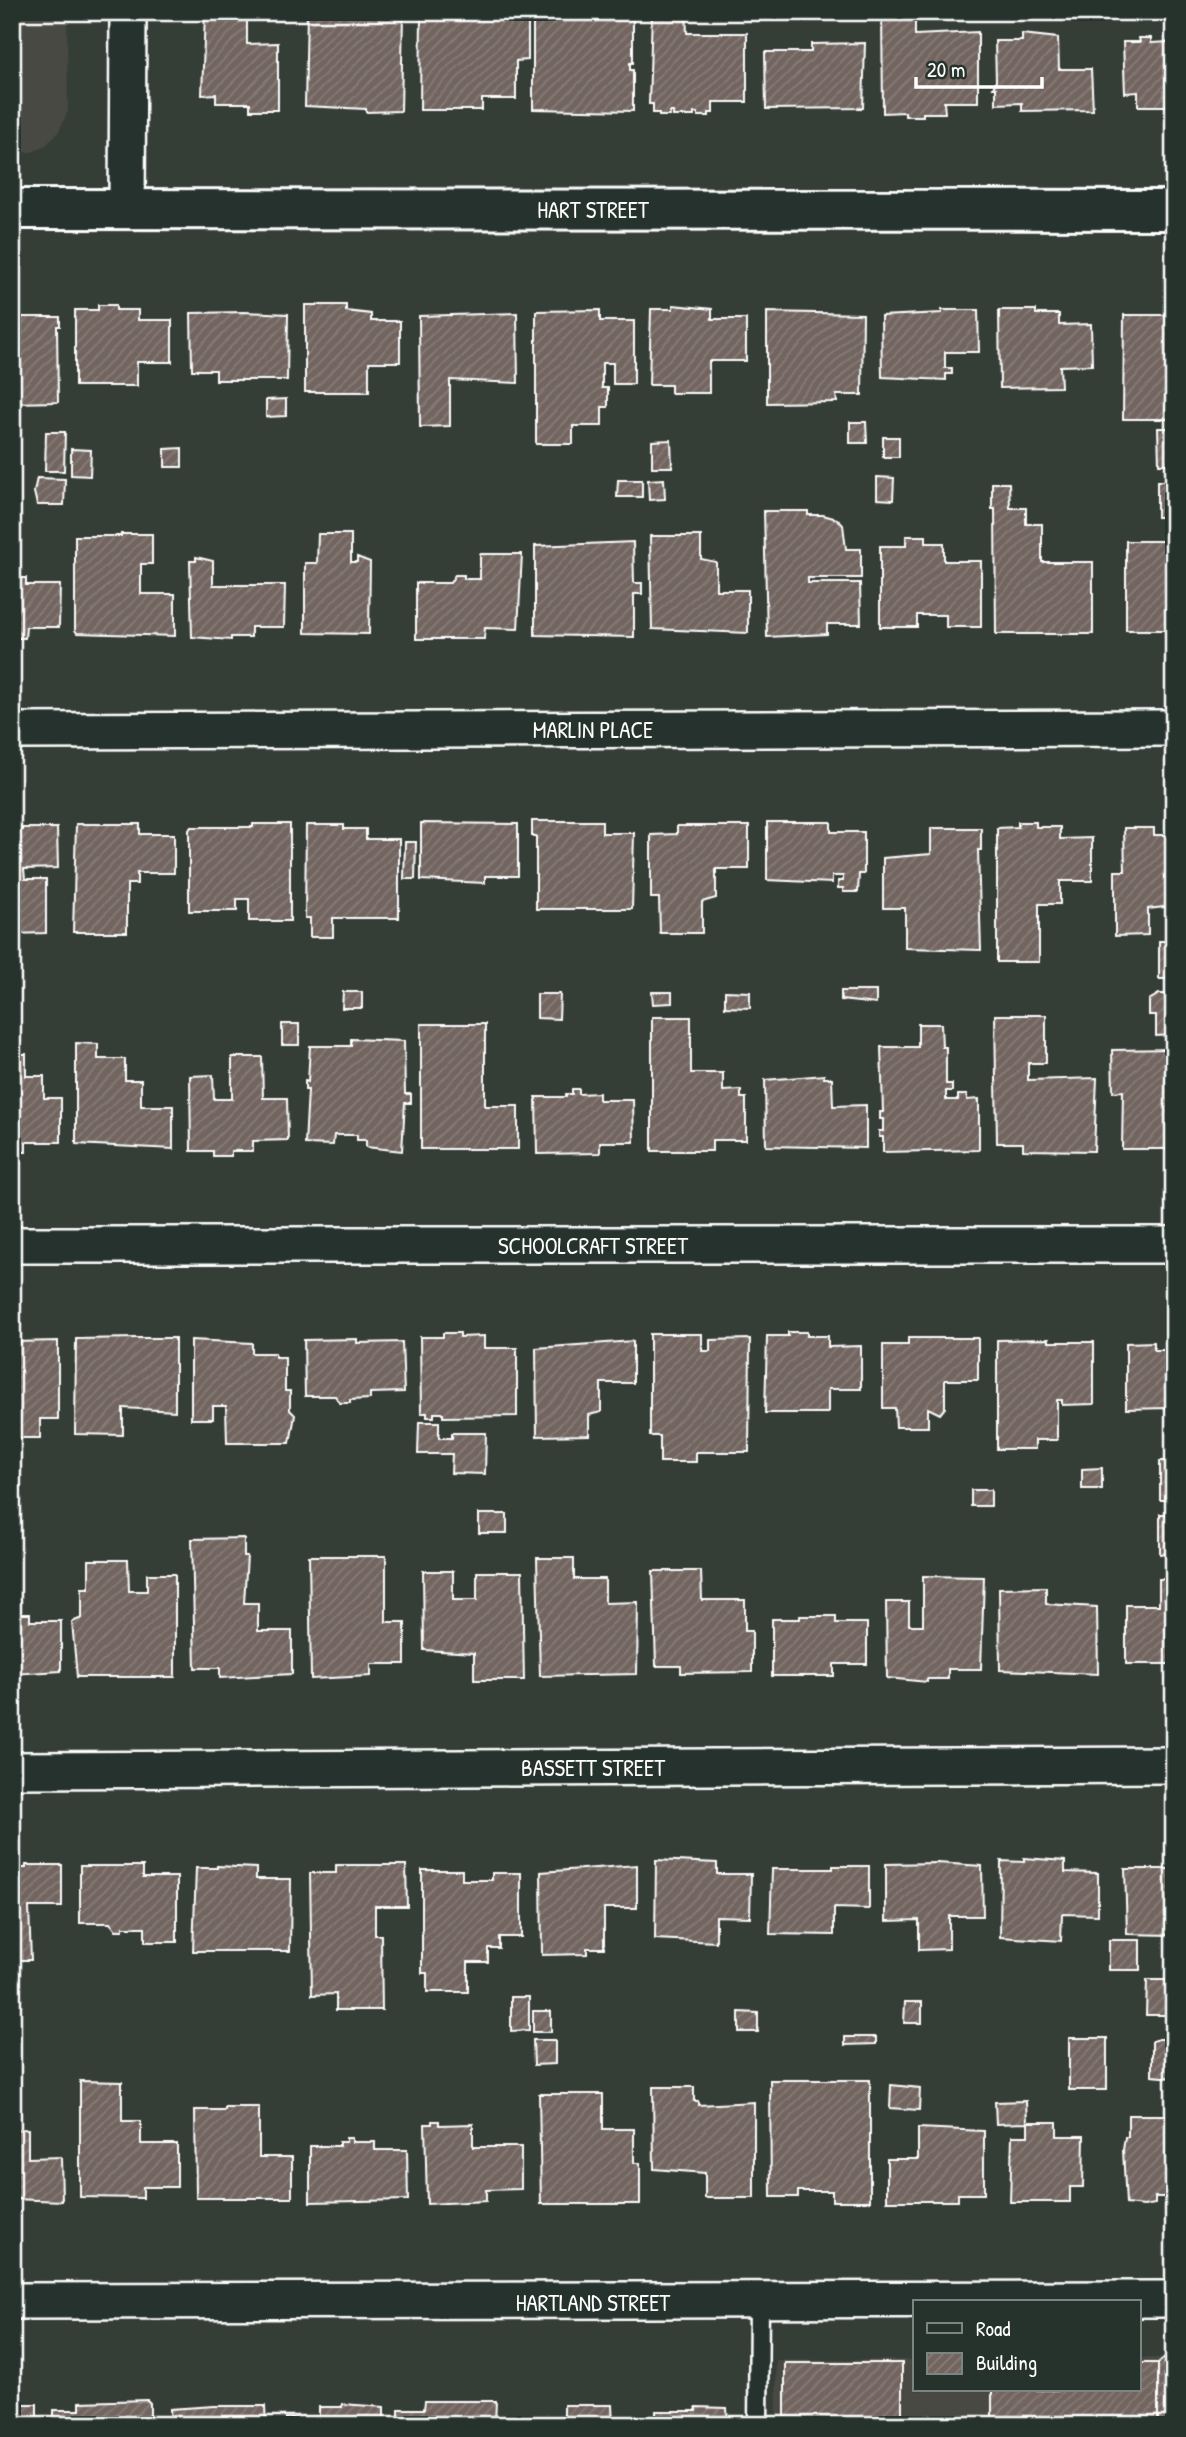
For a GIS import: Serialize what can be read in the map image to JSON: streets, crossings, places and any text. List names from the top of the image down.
{
  "streets": {
    "street": [
      "HART STREET",
      "MARLIN PLACE",
      "SCHOOLCRAFT STREET",
      "BASSETT STREET",
      "HARTLAND STREET"
    ]
  },
  "legend": ["Road", "Building"],
  "scale_bar": "20 m"
}
